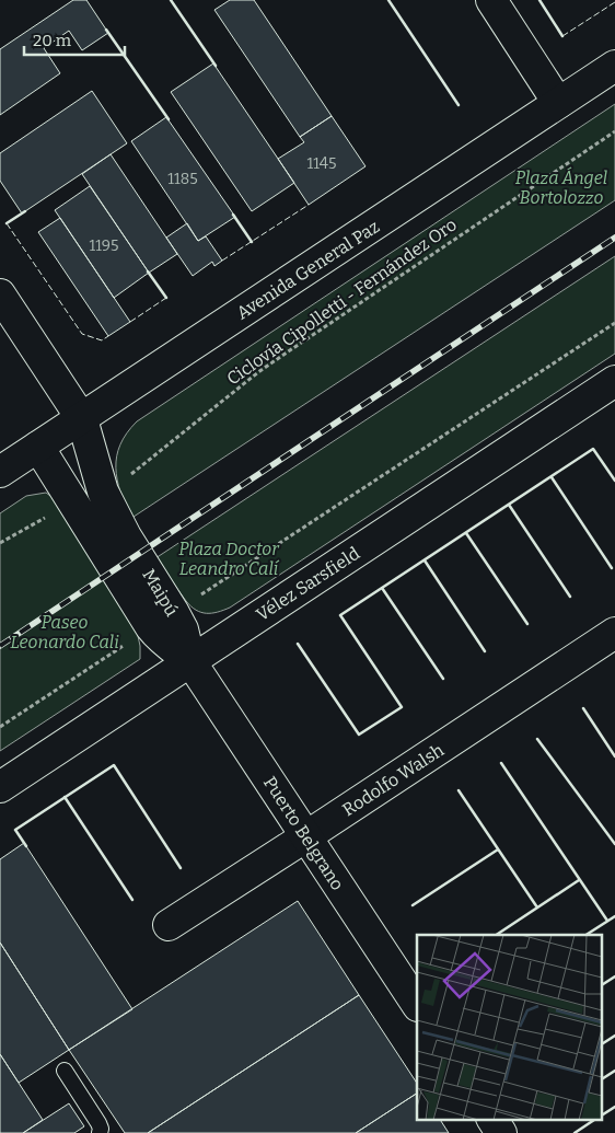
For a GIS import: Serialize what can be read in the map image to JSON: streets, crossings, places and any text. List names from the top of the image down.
{
  "streets": {
    "street": [
      "Avenida General Paz",
      "Vélez Sarsfield",
      "Maipú",
      "Rodolfo Walsh",
      "Puerto Belgrano"
    ],
    "path": ["Ciclovía Cipolletti - Fernández Oro"]
  },
  "crossings": [
    ["Avenida General Paz", "Maipú"],
    ["Ciclovía Cipolletti - Fernández Oro", "Maipú"],
    ["Vélez Sarsfield", "Maipú"],
    ["Vélez Sarsfield", "Puerto Belgrano"],
    ["Maipú", "Puerto Belgrano"],
    ["Rodolfo Walsh", "Puerto Belgrano"]
  ],
  "parks": ["Plaza Ángel Bortolozzo", "Plaza Doctor Leandro Calí", "Paseo Leonardo Cali"],
  "house_numbers": ["1145", "1185", "1195"],
  "scale_bar": "20 m"
}
